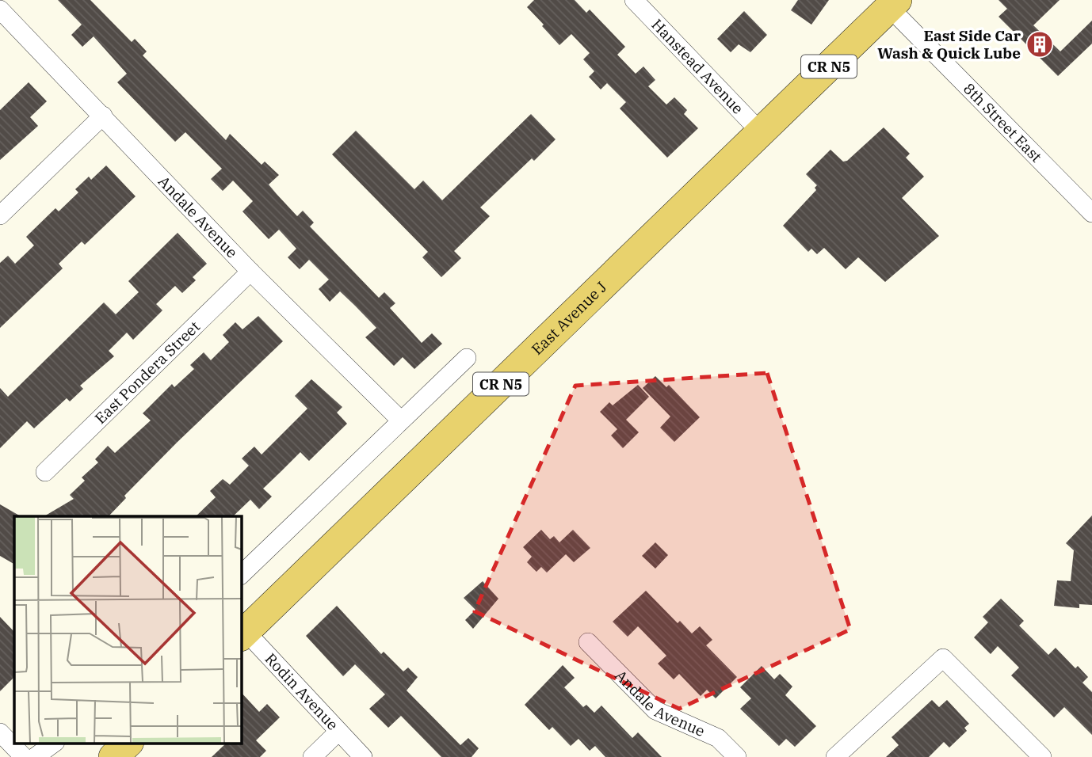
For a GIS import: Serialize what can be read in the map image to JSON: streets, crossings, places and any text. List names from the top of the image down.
{
  "streets": {
    "main road": ["CR N5", "East Avenue J"],
    "street": [
      "Hanstead Avenue",
      "8th Street East",
      "Andale Avenue",
      "East Pondera Street",
      "Rodin Avenue"
    ]
  },
  "crossings": [
    ["Hanstead Avenue", "East Avenue J"],
    ["8th Street East", "East Avenue J"],
    ["Andale Avenue", "East Pondera Street"],
    ["East Avenue J", "Rodin Avenue"]
  ],
  "places": {
    "building": ["East Side Car Wash & Quick Lube"]
  }
}
